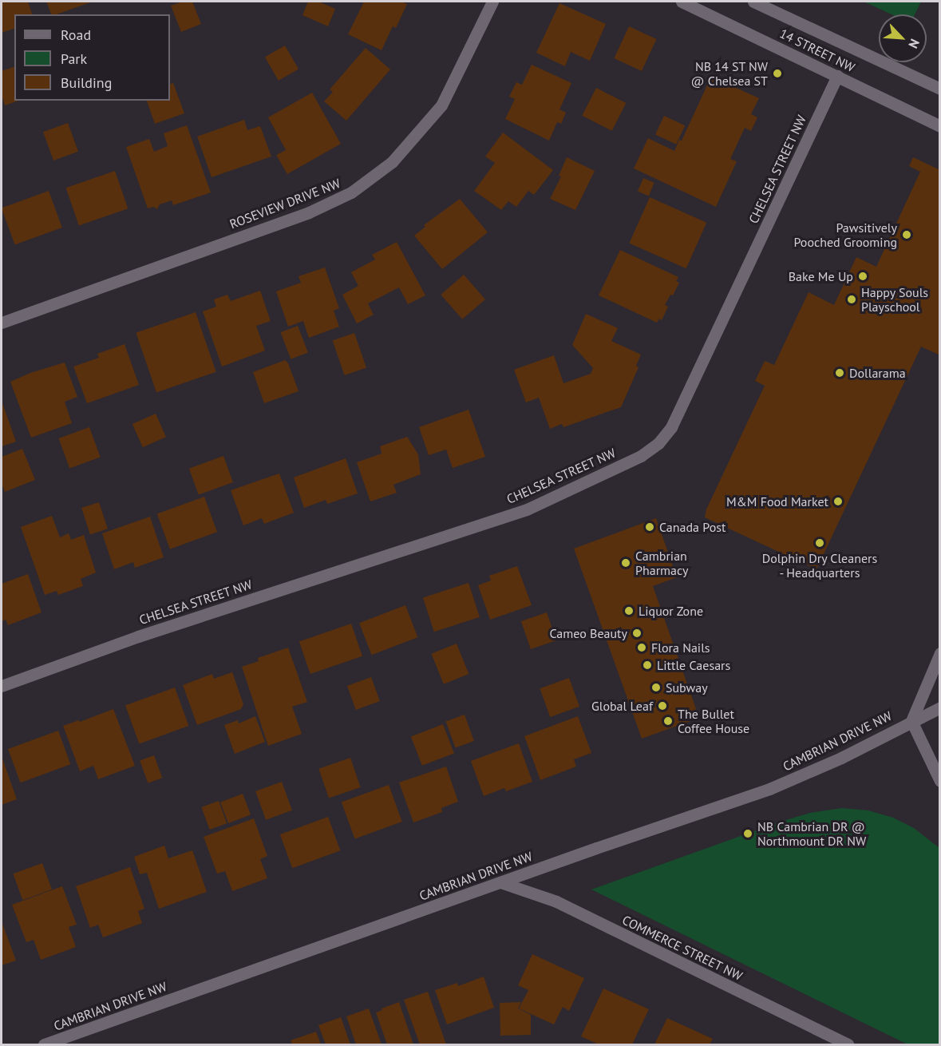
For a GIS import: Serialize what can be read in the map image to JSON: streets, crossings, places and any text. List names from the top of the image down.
{
  "streets": {
    "street": [
      "14 STREET NW",
      "CHELSEA STREET NW",
      "ROSEVIEW DRIVE NW",
      "CAMBRIAN DRIVE NW",
      "COMMERCE STREET NW"
    ]
  },
  "crossings": [
    ["14 STREET NW", "CHELSEA STREET NW"],
    ["CAMBRIAN DRIVE NW", "COMMERCE STREET NW"]
  ],
  "places": [
    "NB 14 ST NW @ Chelsea ST",
    "Pawsitively Pooched Grooming",
    "Bake Me Up",
    "Happy Souls Playschool",
    "Dollarama",
    "M&M Food Market",
    "Canada Post",
    "Dolphin Dry Cleaners - Headquarters",
    "Cambrian Pharmacy",
    "Liquor Zone",
    "Cameo Beauty",
    "Flora Nails",
    "Little Caesars",
    "Subway",
    "Global Leaf",
    "The Bullet Coffee House",
    "NB Cambrian DR @ Northmount DR NW"
  ],
  "legend": ["Road", "Park", "Building"],
  "north": "bottom right"
}
